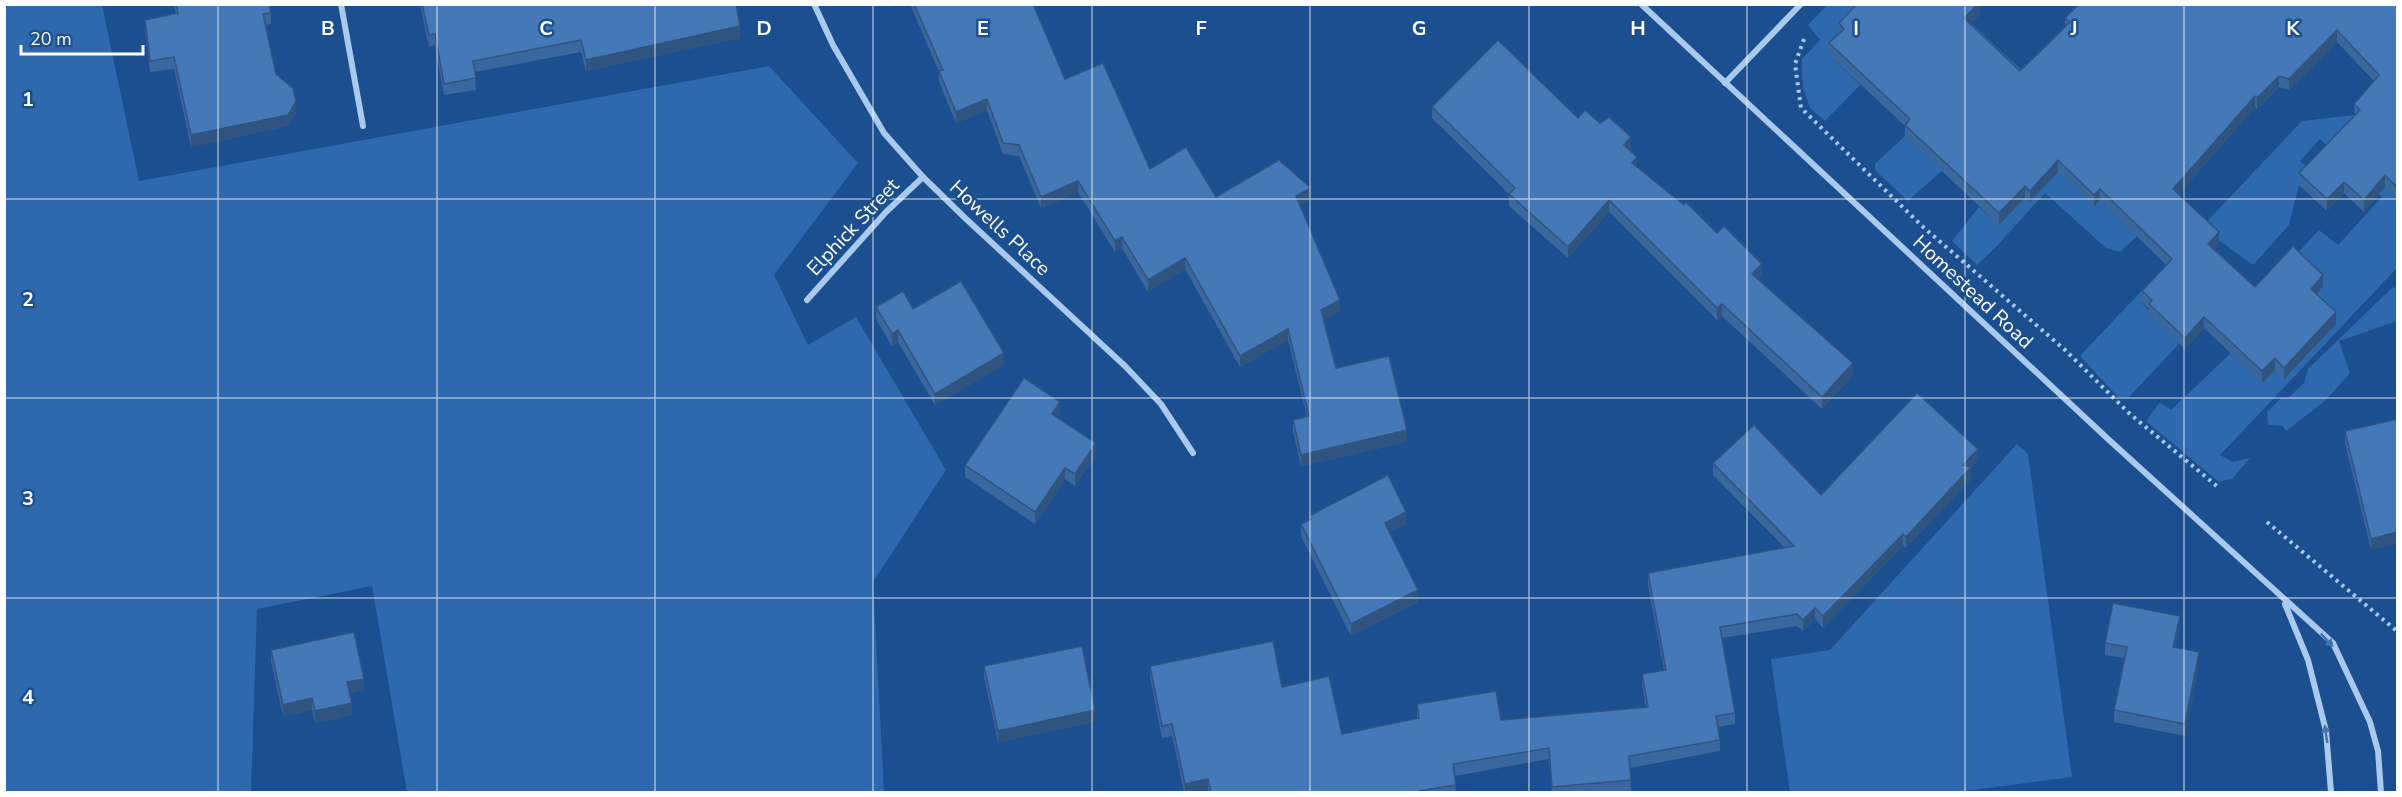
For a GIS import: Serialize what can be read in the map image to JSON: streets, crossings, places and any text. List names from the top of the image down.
{
  "streets": {
    "street": ["Elphick Street", "Howells Place", "Homestead Road"]
  },
  "crossings": [
    ["Elphick Street", "Howells Place"]
  ],
  "scale_bar": "20 m",
  "grid": {
    "columns": [
      "B",
      "C",
      "D",
      "E",
      "F",
      "G",
      "H",
      "I",
      "J",
      "K"
    ],
    "rows": [
      "1",
      "2",
      "3",
      "4"
    ]
  }
}
